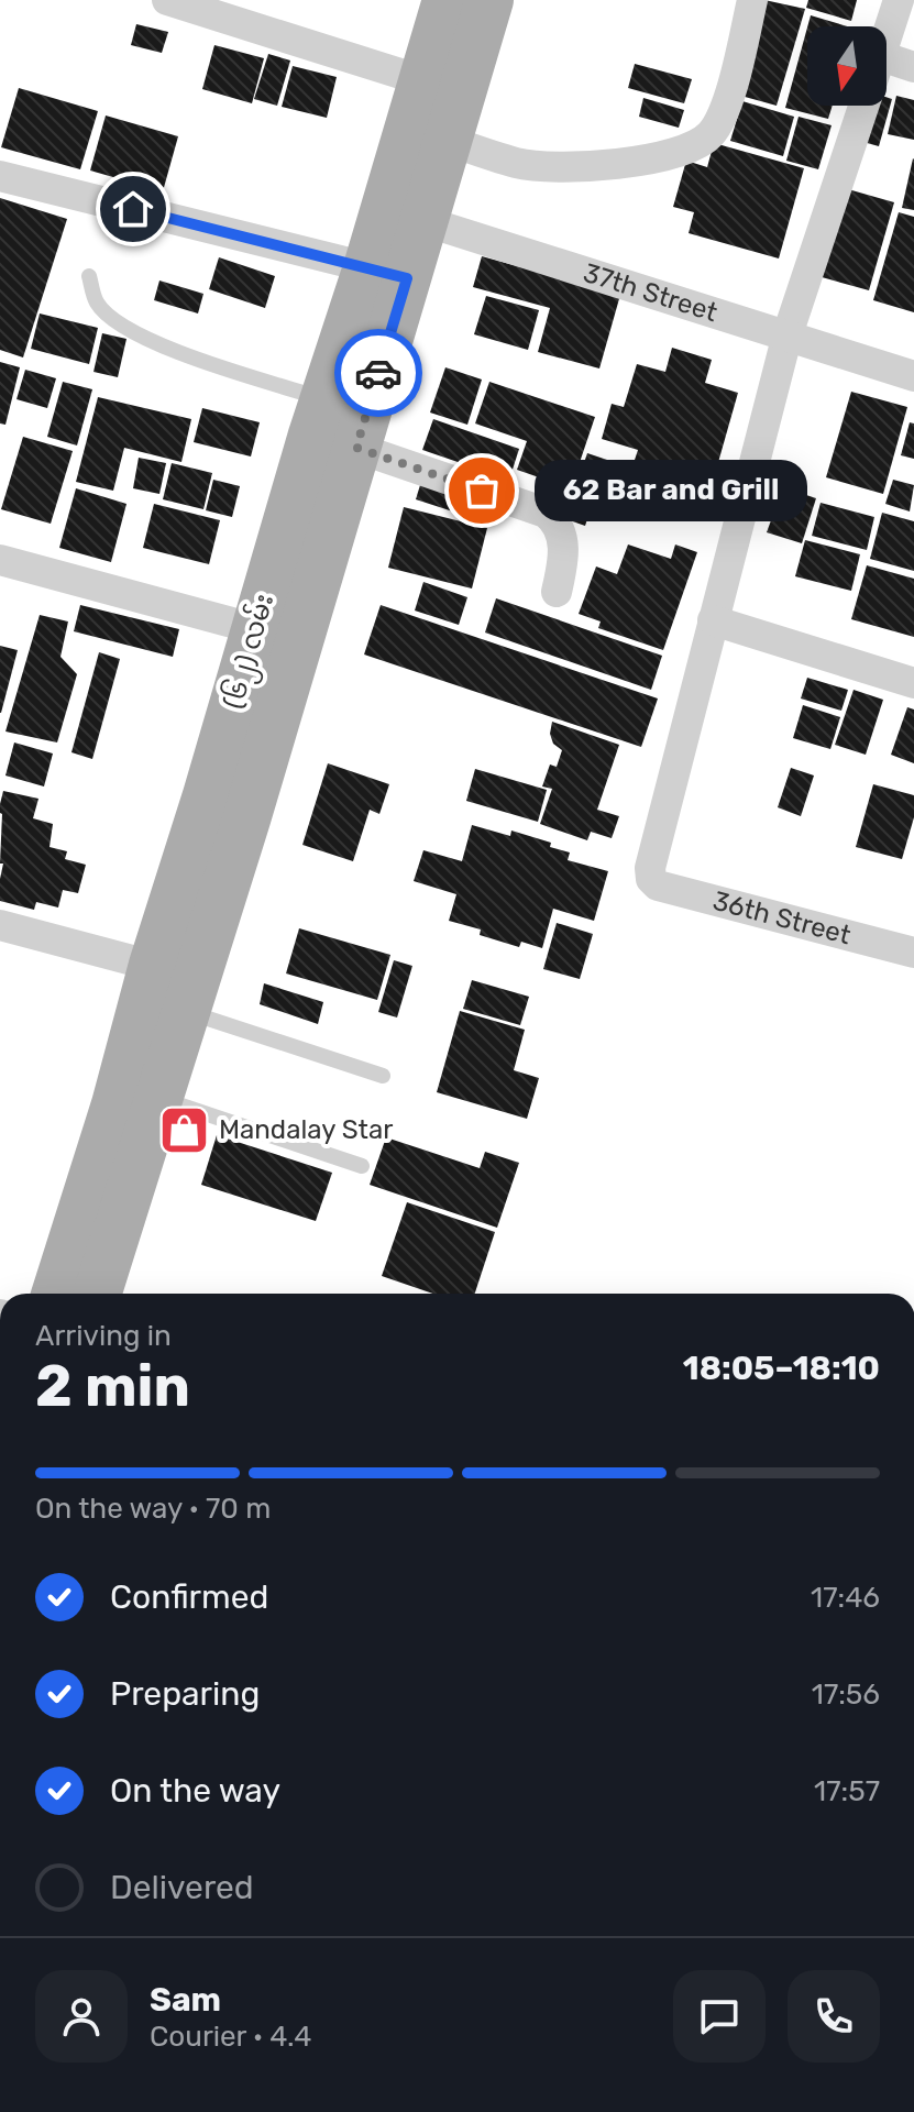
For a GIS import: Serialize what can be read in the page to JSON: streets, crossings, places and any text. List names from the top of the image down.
{
  "streets": {
    "main road": ["(၆၂) လမ်း"],
    "street": ["37th Street", "36th Street"]
  },
  "crossings": [
    ["37th Street", "(၆၂) လမ်း"]
  ],
  "places": {
    "other": ["62 Bar and Grill"],
    "shop": ["Mandalay Star"]
  },
  "north": "bottom",
  "page": {
    "bubble": "62 Bar and Grill",
    "heading": ["2 min", "Arriving in", "18:05–18:10"],
    "panel": ["Sam", "Courier · 4.4"],
    "bar": "On the way · 70 m",
    "list": [
      ["Confirmed", "17:46"],
      ["Preparing", "17:56"],
      ["On the way", "17:57"],
      "Delivered"
    ]
  }
}
